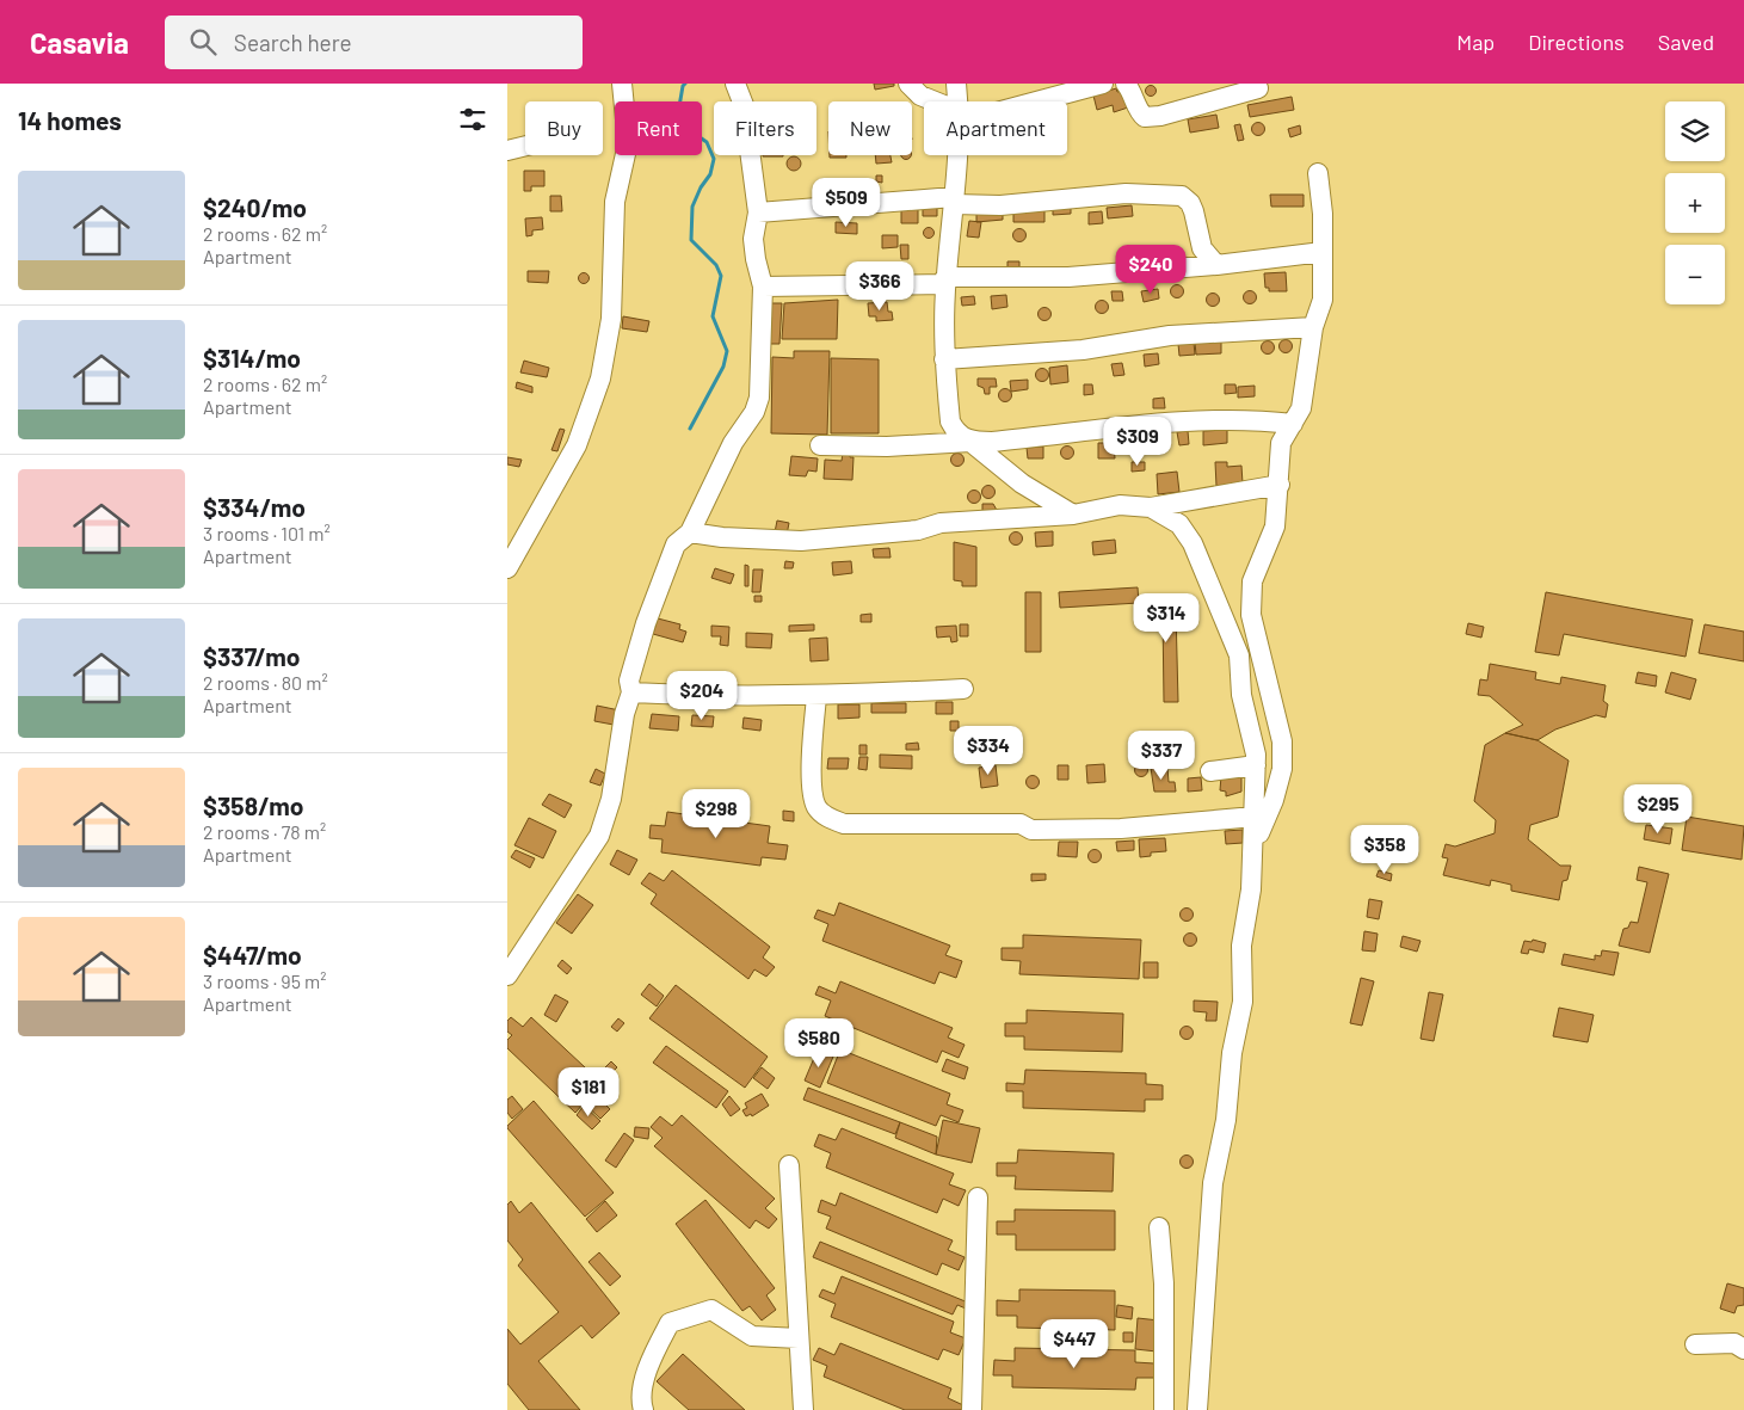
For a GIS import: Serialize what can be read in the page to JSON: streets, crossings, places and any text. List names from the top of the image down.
{
  "page": {
    "header": "Casavia",
    "search": "Search here",
    "nav": ["Map", "Directions", "Saved"],
    "heading": "14 homes",
    "map_buttons": ["+", "−"],
    "chip": [
      "Buy",
      "Rent",
      "Filters",
      "New",
      "Apartment"
    ],
    "list": [
      {
        "name": "$240/mo",
        "note": "2 rooms · 62 m² · Apartment"
      },
      {
        "name": "$314/mo",
        "note": "2 rooms · 62 m² · Apartment"
      },
      {
        "name": "$334/mo",
        "note": "3 rooms · 101 m² · Apartment"
      },
      {
        "name": "$337/mo",
        "note": "2 rooms · 80 m² · Apartment"
      },
      {
        "name": "$358/mo",
        "note": "2 rooms · 78 m² · Apartment"
      },
      {
        "name": "$447/mo",
        "note": "3 rooms · 95 m² · Apartment"
      }
    ],
    "price": [
      "$509",
      "$240",
      "$366",
      "$309",
      "$314",
      "$204",
      "$334",
      "$337",
      "$295",
      "$298",
      "$358",
      "$580",
      "$181",
      "$447"
    ]
  }
}
